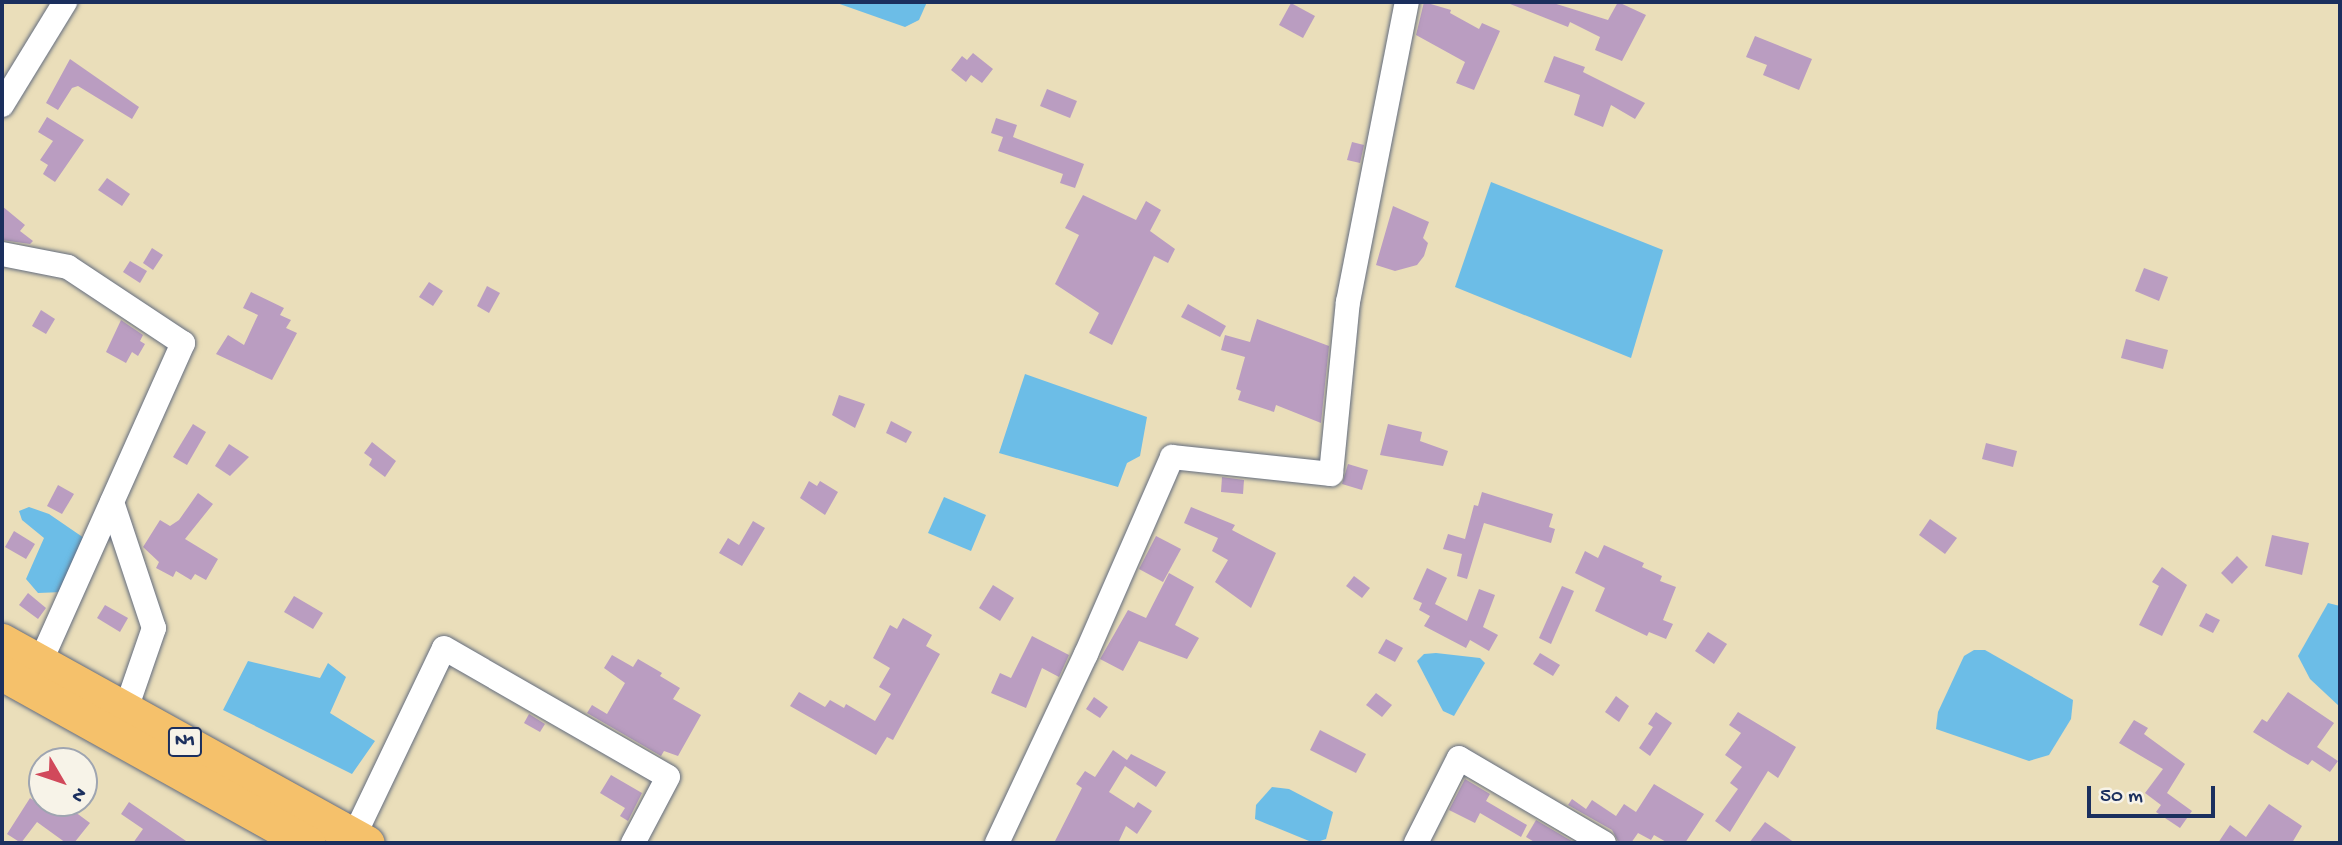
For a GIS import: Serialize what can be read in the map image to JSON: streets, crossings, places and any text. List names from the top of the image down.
{
  "streets": {
    "highway": ["N1"]
  },
  "scale_bar": "50 m",
  "north": "bottom right"
}
